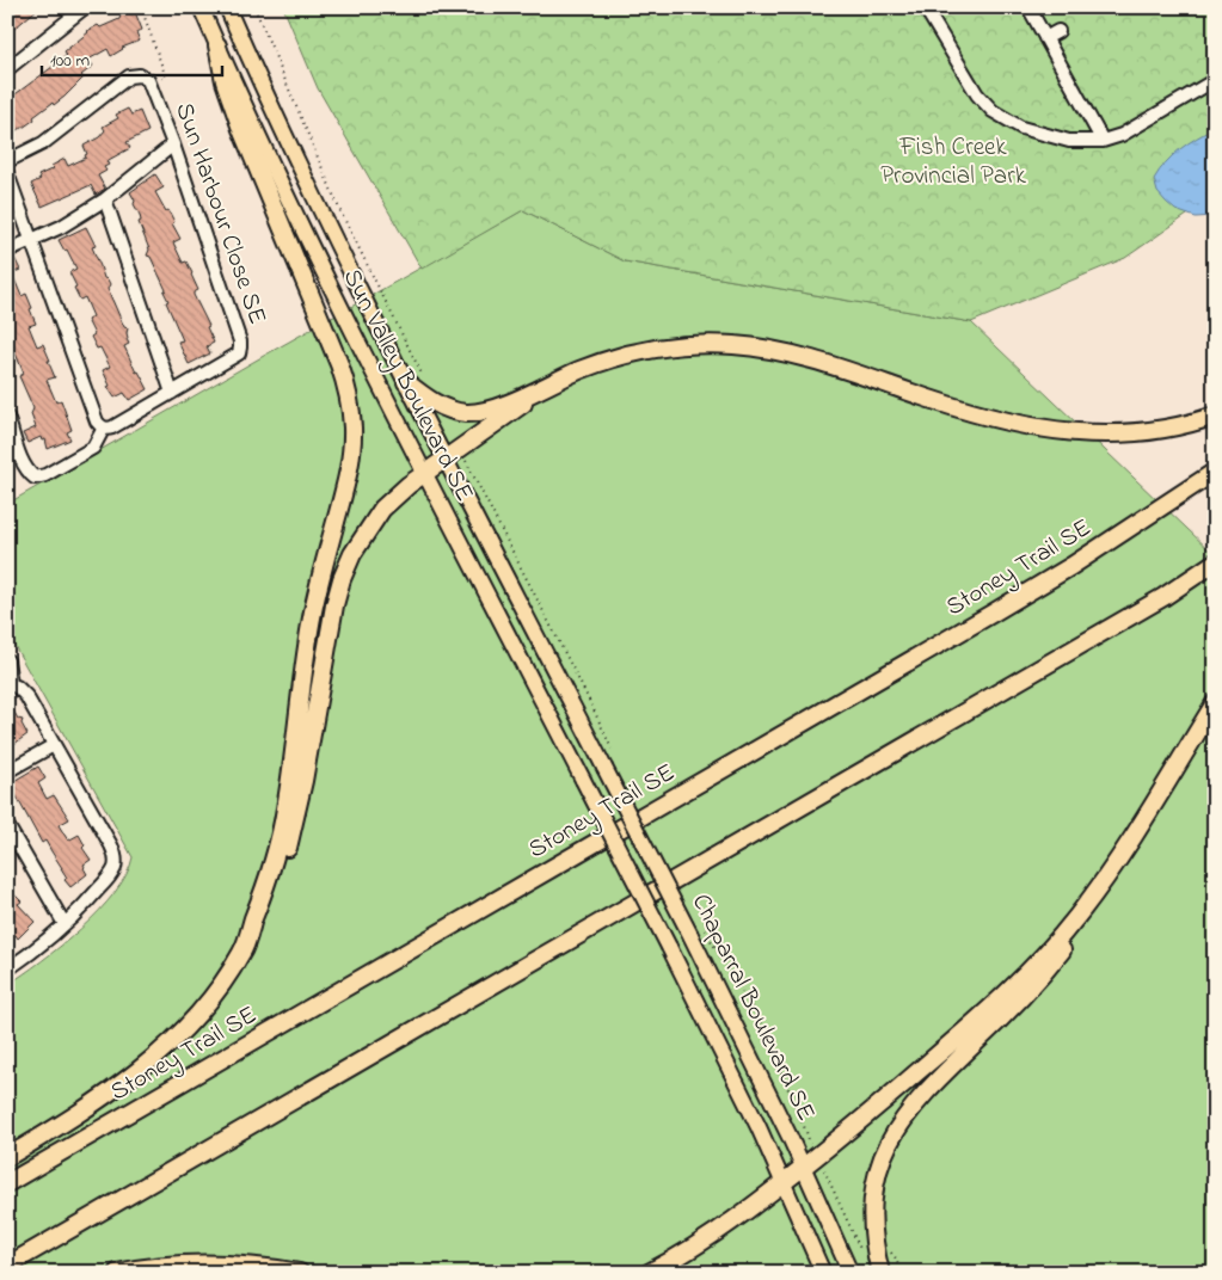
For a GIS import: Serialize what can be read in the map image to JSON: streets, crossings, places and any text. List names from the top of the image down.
{
  "streets": {
    "highway": ["Stoney Trail SE"],
    "main road": ["Sun Valley Boulevard SE", "Chaparral Boulevard SE"],
    "street": ["Sun Harbour Close SE"]
  },
  "crossings": [
    ["Sun Valley Boulevard SE", "Chaparral Boulevard SE"]
  ],
  "parks": ["Fish Creek Provincial Park"],
  "scale_bar": "100 m"
}
